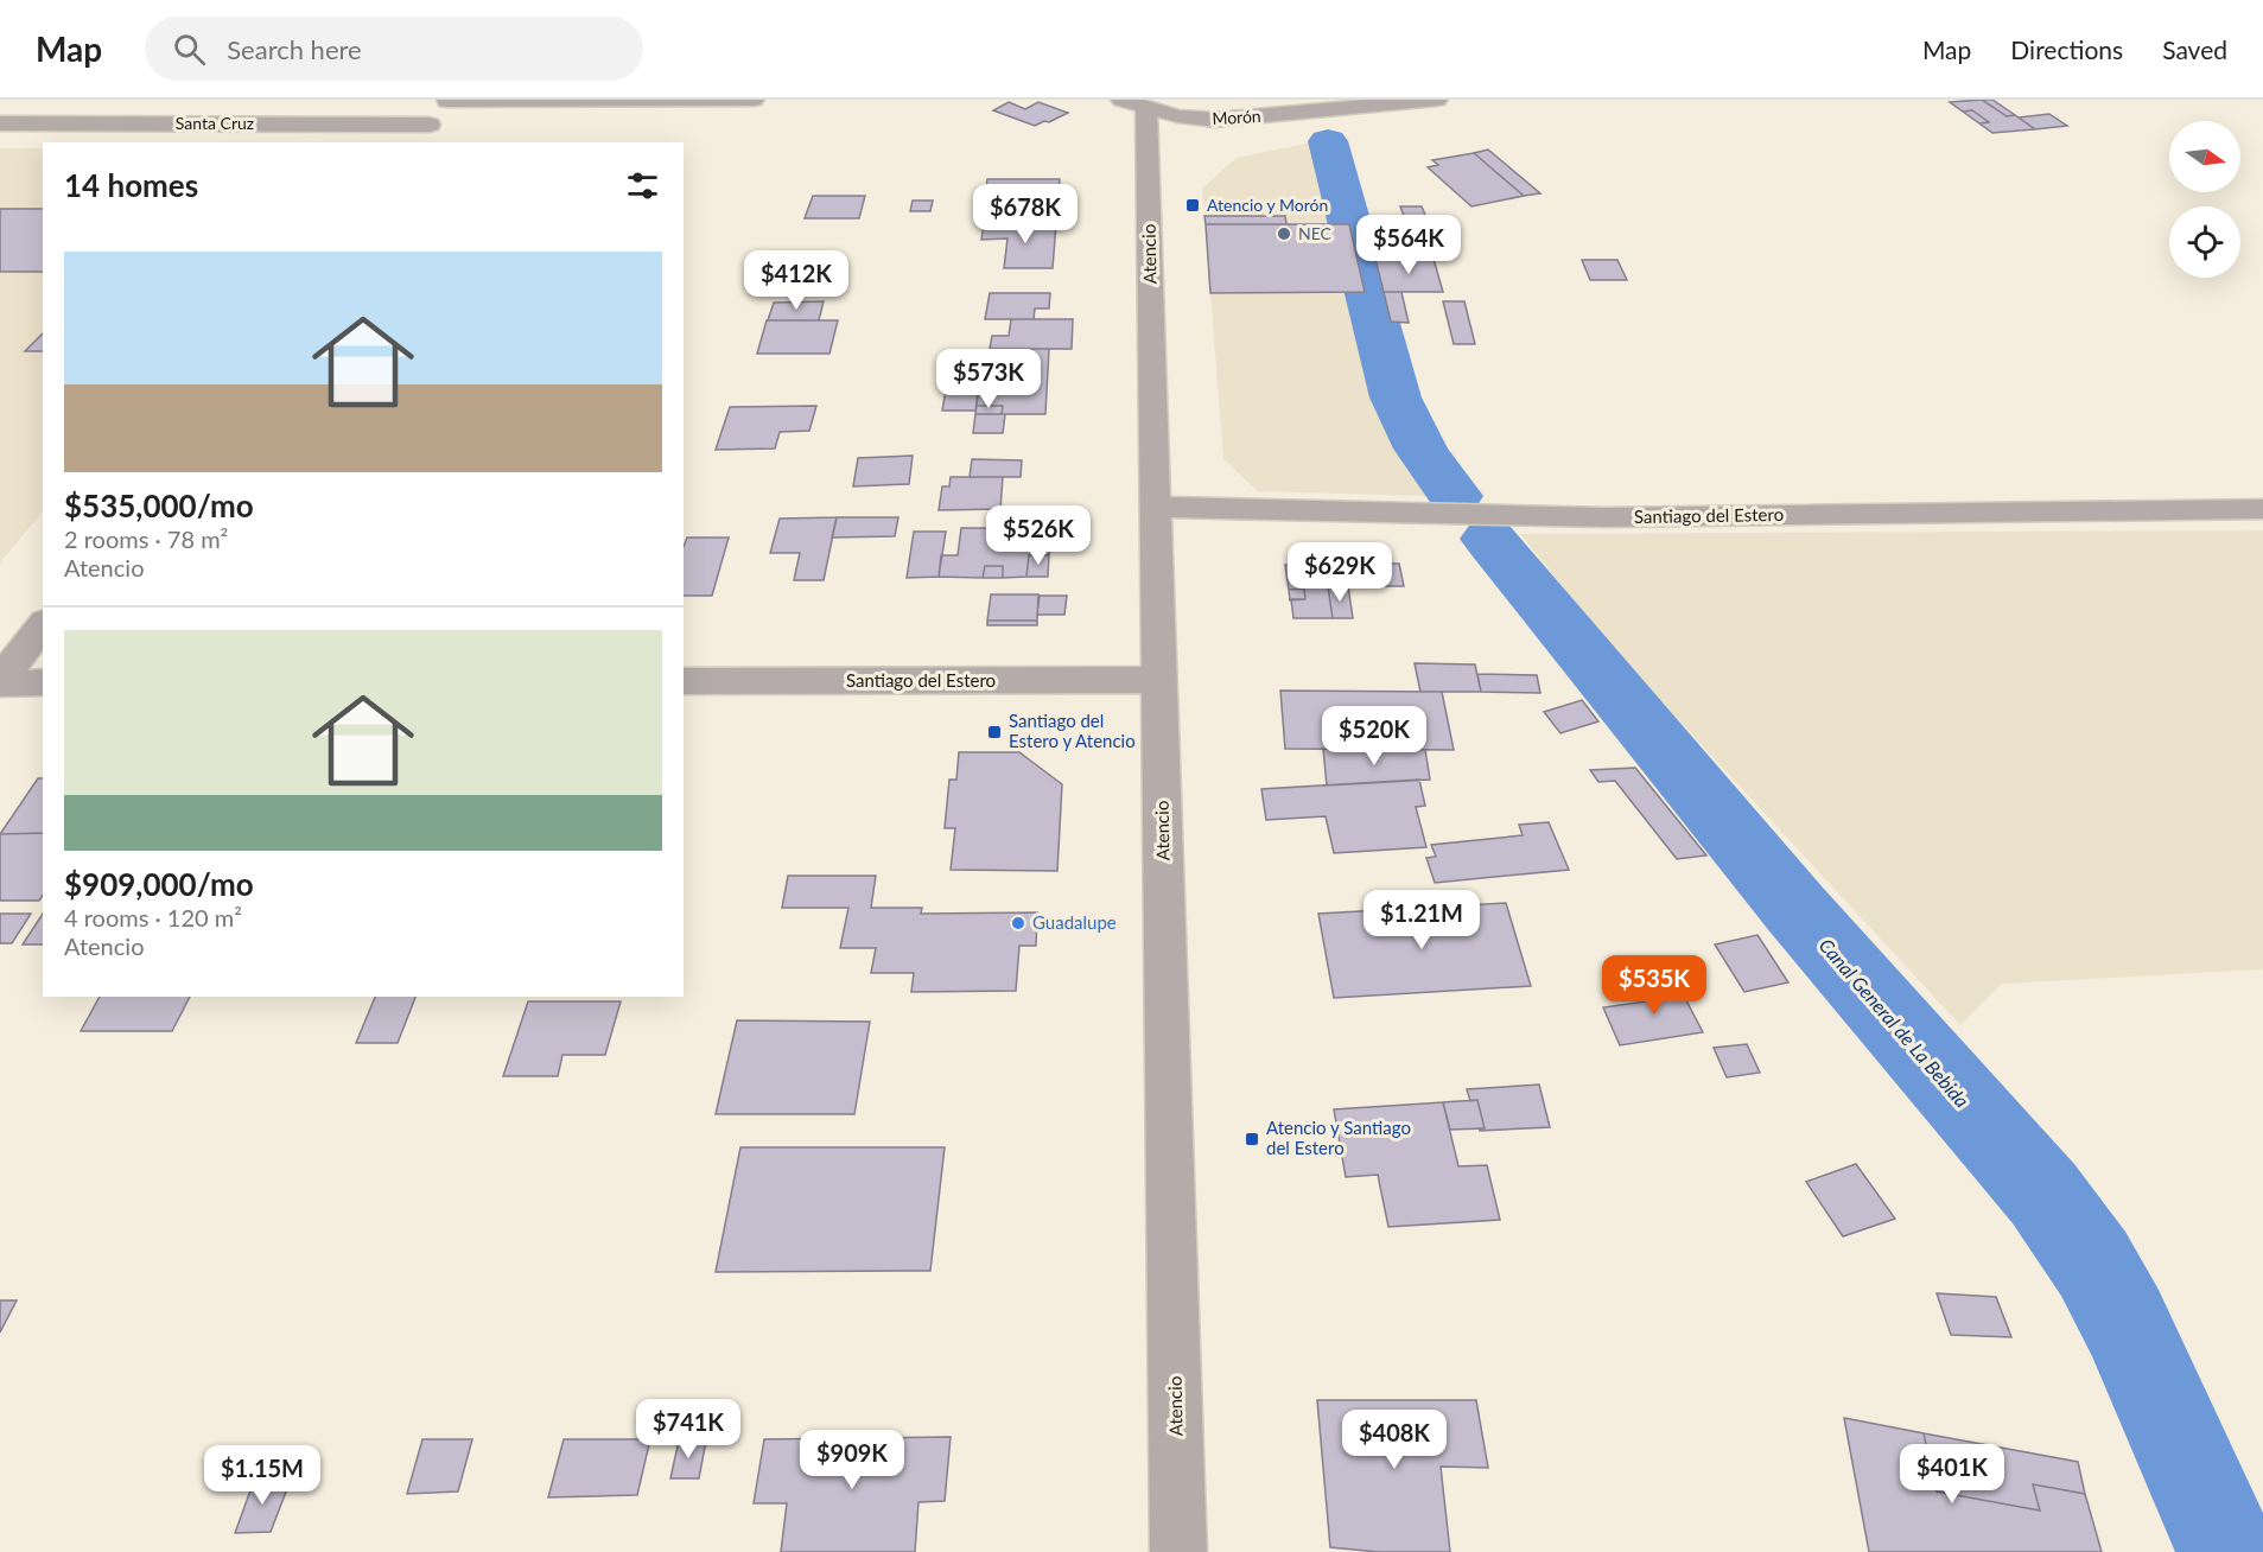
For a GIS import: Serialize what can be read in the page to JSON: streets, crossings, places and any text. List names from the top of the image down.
{
  "streets": {
    "street": [
      "Morón",
      "Santa Cruz",
      "Atencio",
      "Santiago del Estero"
    ]
  },
  "crossings": [
    ["Morón", "Atencio"],
    ["Atencio", "Santiago del Estero"]
  ],
  "water": ["Canal General de La Bebida"],
  "places": {
    "transit": ["Atencio y Morón", "Santiago del Estero y Atencio", "Atencio y Santiago del Estero"],
    "other": ["NEC", "Guadalupe"]
  },
  "north": "right",
  "page": {
    "header": "Map",
    "search": "Search here",
    "nav": ["Map", "Directions", "Saved"],
    "heading": "14 homes",
    "price": [
      "$678K",
      "$564K",
      "$412K",
      "$573K",
      "$526K",
      "$629K",
      "$520K",
      "$1.21M",
      "$535K",
      "$741K",
      "$408K",
      "$909K",
      "$401K",
      "$1.15M"
    ],
    "list": [
      {
        "name": "$535,000/mo",
        "note": "2 rooms · 78 m² · Atencio"
      },
      {
        "name": "$909,000/mo",
        "note": "4 rooms · 120 m² · Atencio"
      }
    ]
  }
}
